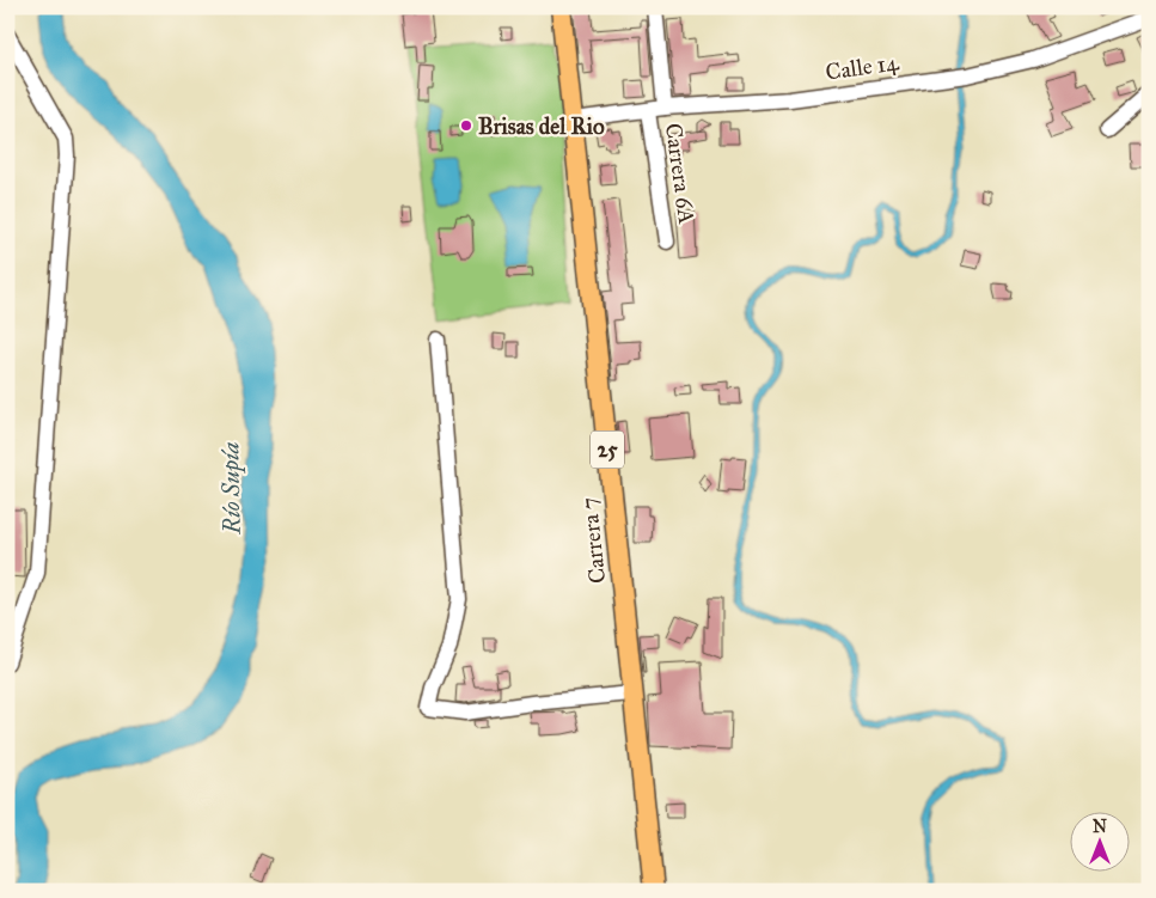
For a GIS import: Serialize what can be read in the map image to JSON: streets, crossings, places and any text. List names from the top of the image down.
{
  "streets": {
    "main road": ["25", "Carrera 7"],
    "street": ["Calle 14", "Carrera 6A"]
  },
  "crossings": [
    ["Calle 14", "Carrera 6A"],
    ["Calle 14", "Carrera 7"]
  ],
  "water": ["Río Supía"],
  "places": ["Brisas del Rio"],
  "north": "top"
}
